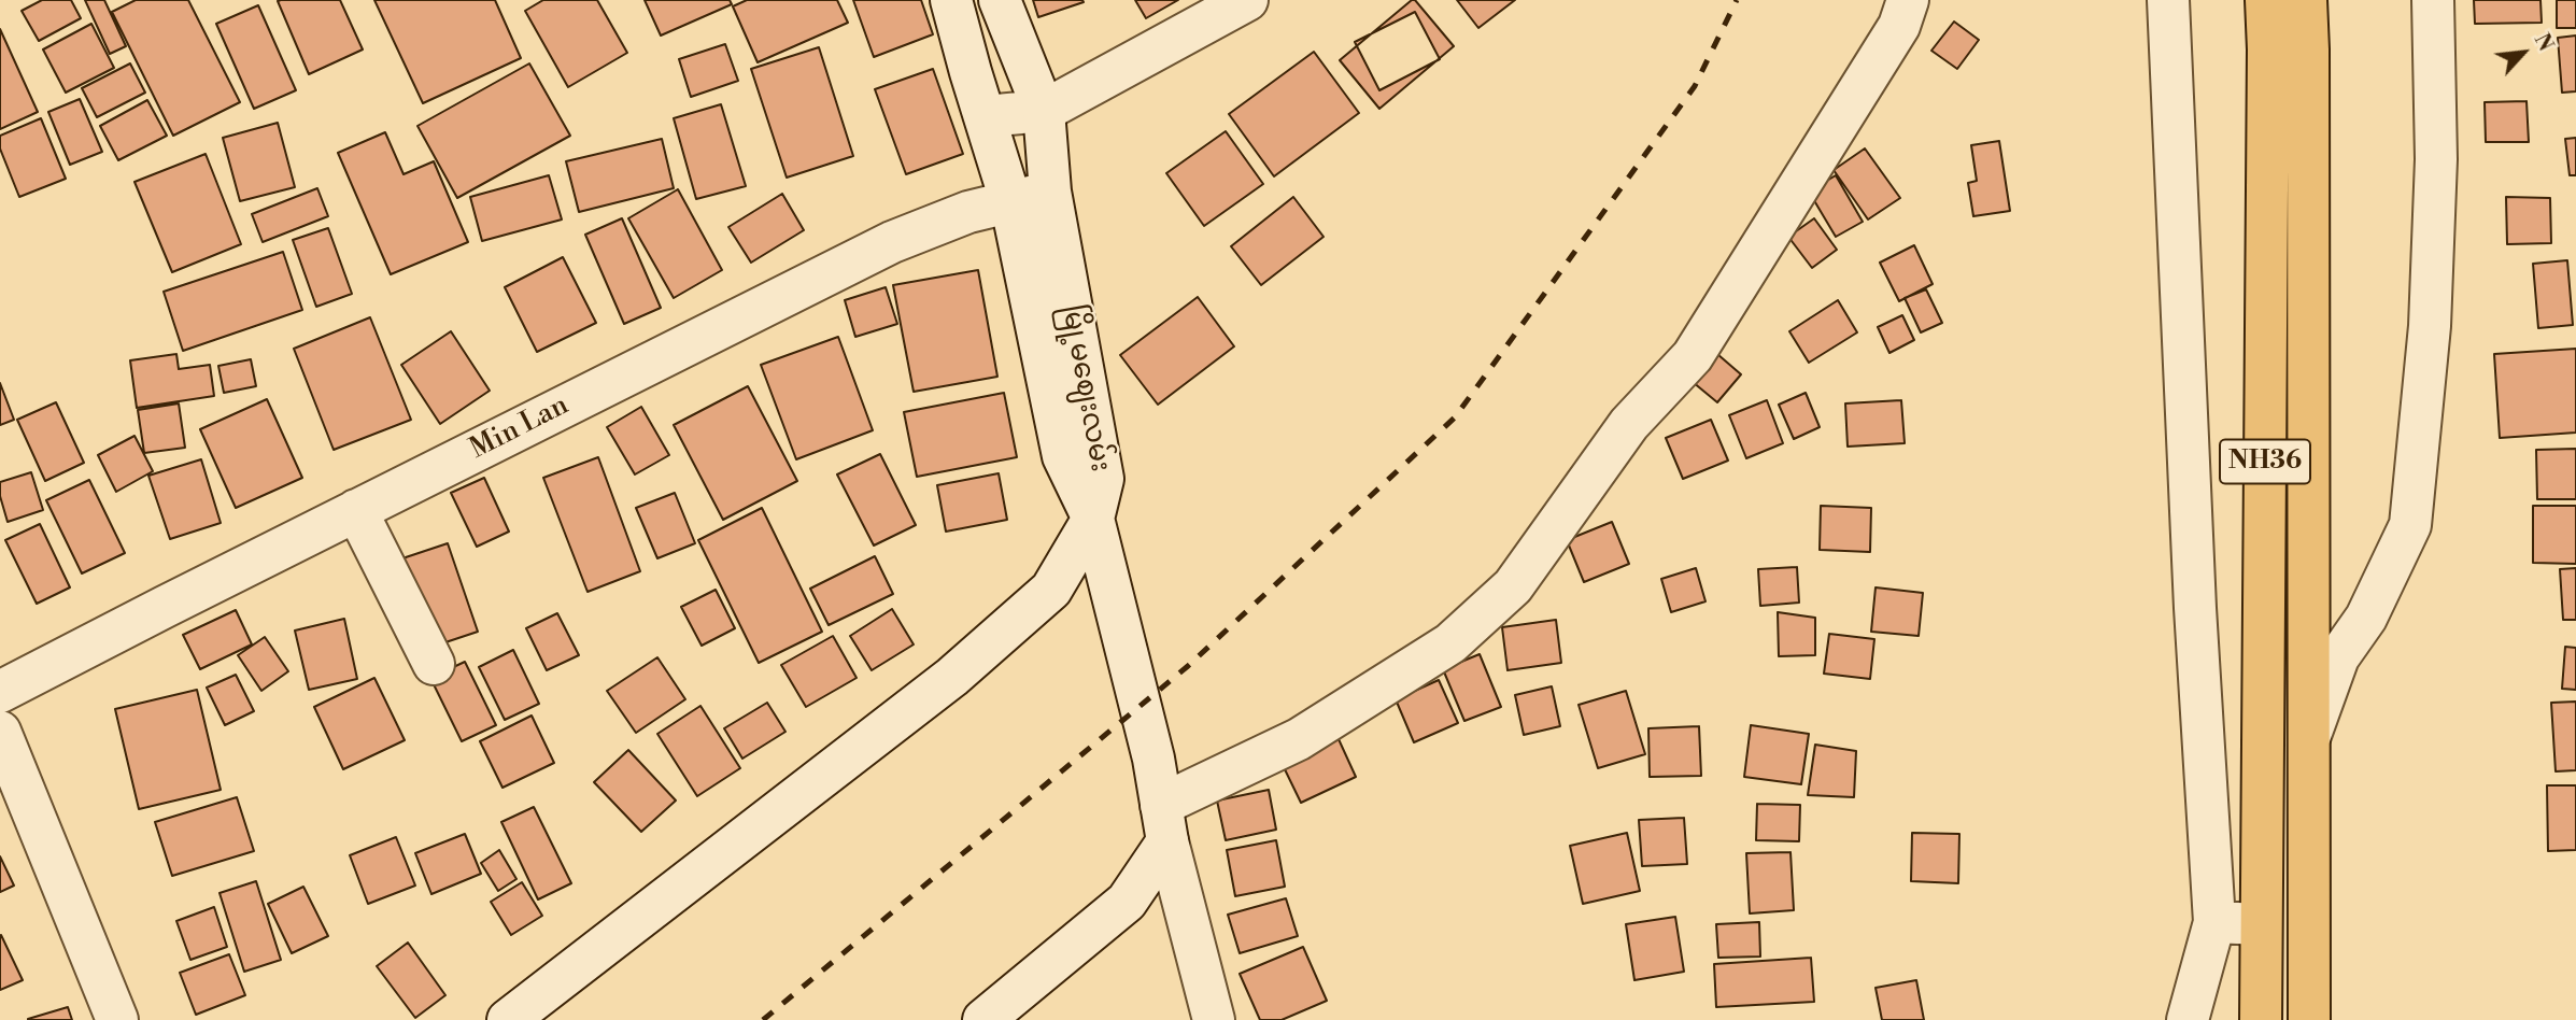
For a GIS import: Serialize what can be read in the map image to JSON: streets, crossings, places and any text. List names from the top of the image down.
{
  "streets": {
    "highway": ["NH36"],
    "street": ["မြို့မဈေးလမ်း", "Min Lan"]
  },
  "crossings": [
    ["မြို့မဈေးလမ်း", "Min Lan"]
  ],
  "north": "top right"
}
